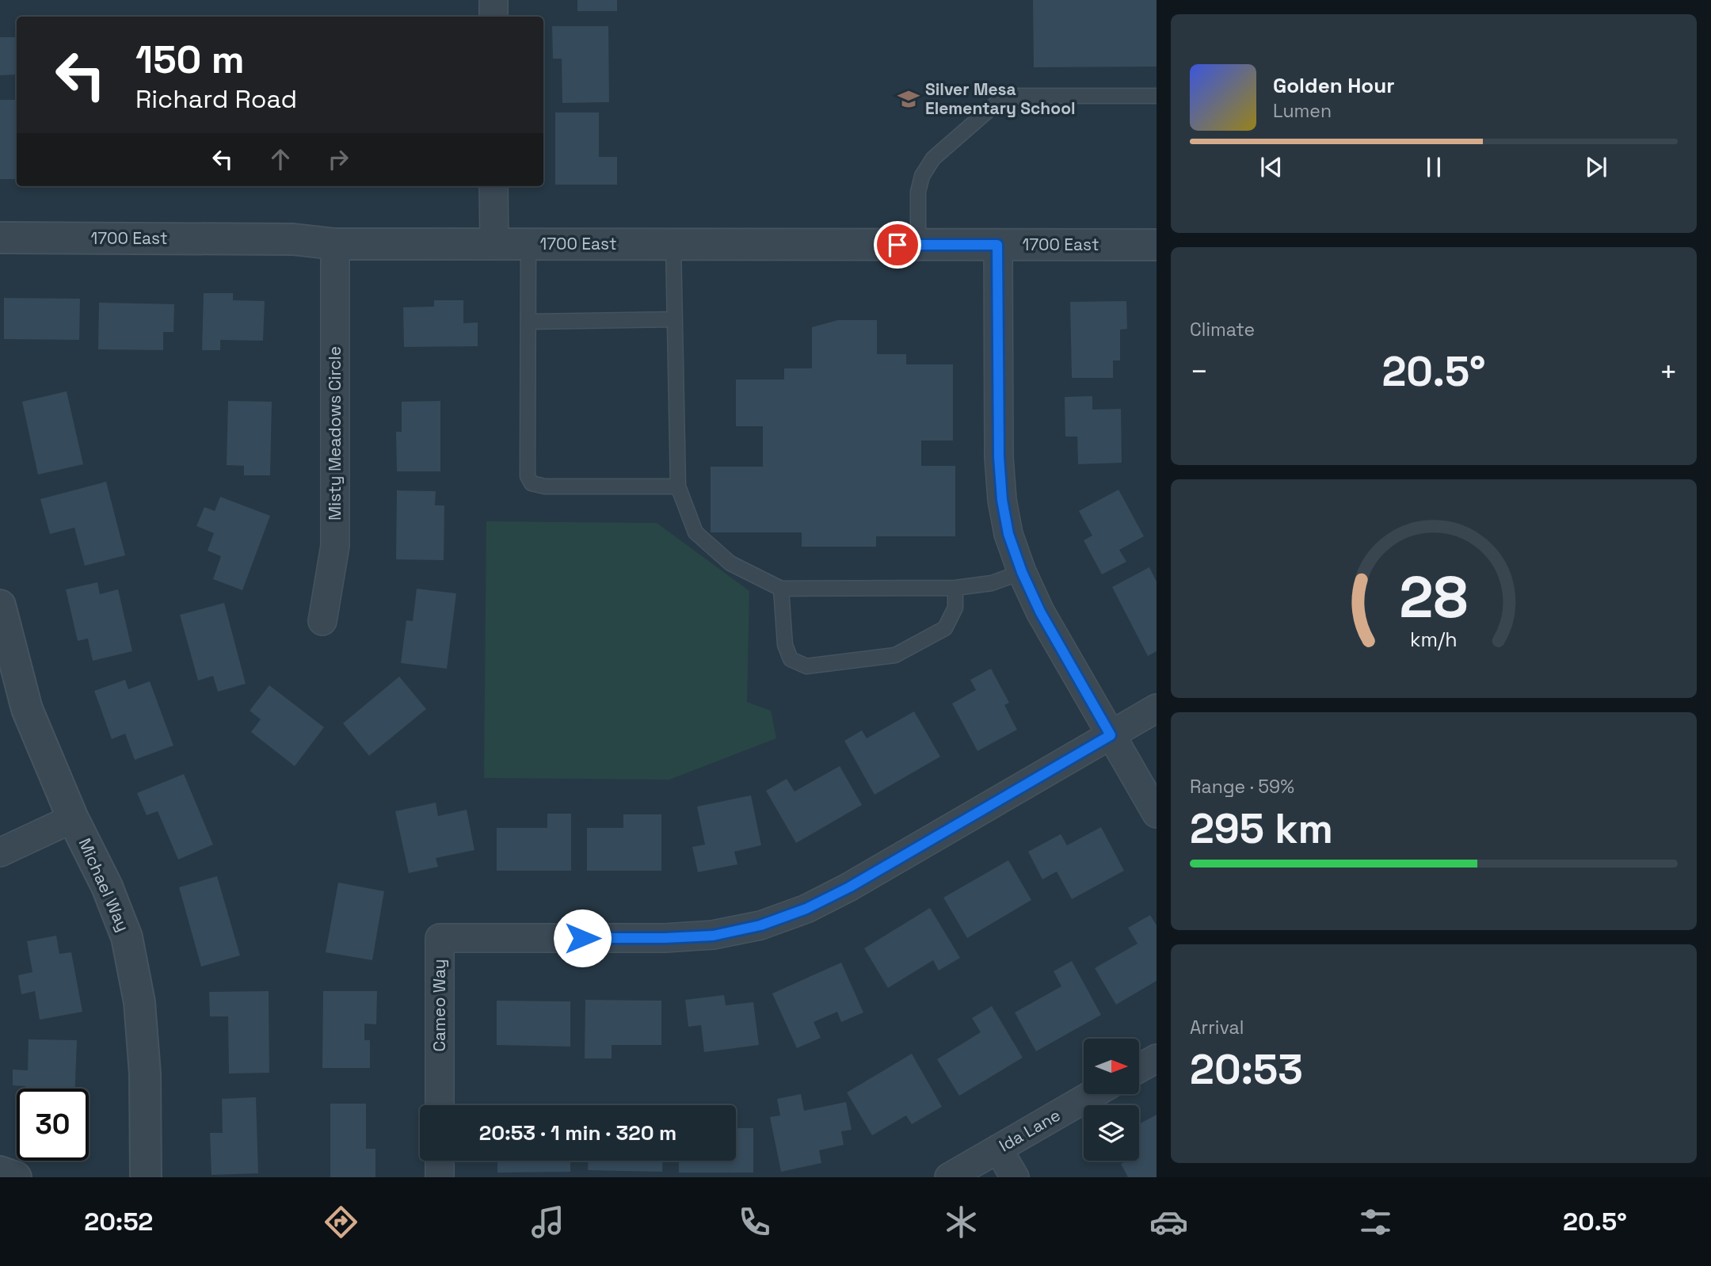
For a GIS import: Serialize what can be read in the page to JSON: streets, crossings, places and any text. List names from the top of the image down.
{
  "streets": {
    "street": [
      "1700 East",
      "Misty Meadows Circle",
      "Michael Way",
      "Cameo Way",
      "Ida Lane"
    ]
  },
  "crossings": [
    ["1700 East", "Misty Meadows Circle"]
  ],
  "places": {
    "school or university": ["Silver Mesa Elementary School"]
  },
  "north": "right",
  "page": {
    "turn": ["150 m", "Richard Road"],
    "song": ["Golden Hour", "Lumen"],
    "tile": [
      "Climate",
      ["Range · 59%", "295 km"],
      ["Arrival", "20:53"]
    ],
    "heat": ["−", "20.5°", "+"],
    "limit": "30",
    "trip": "20:53 · 1 min · 320 m",
    "tabs": ["20:52", "20.5°"],
    "gauge": ["28", "km/h"]
  }
}
